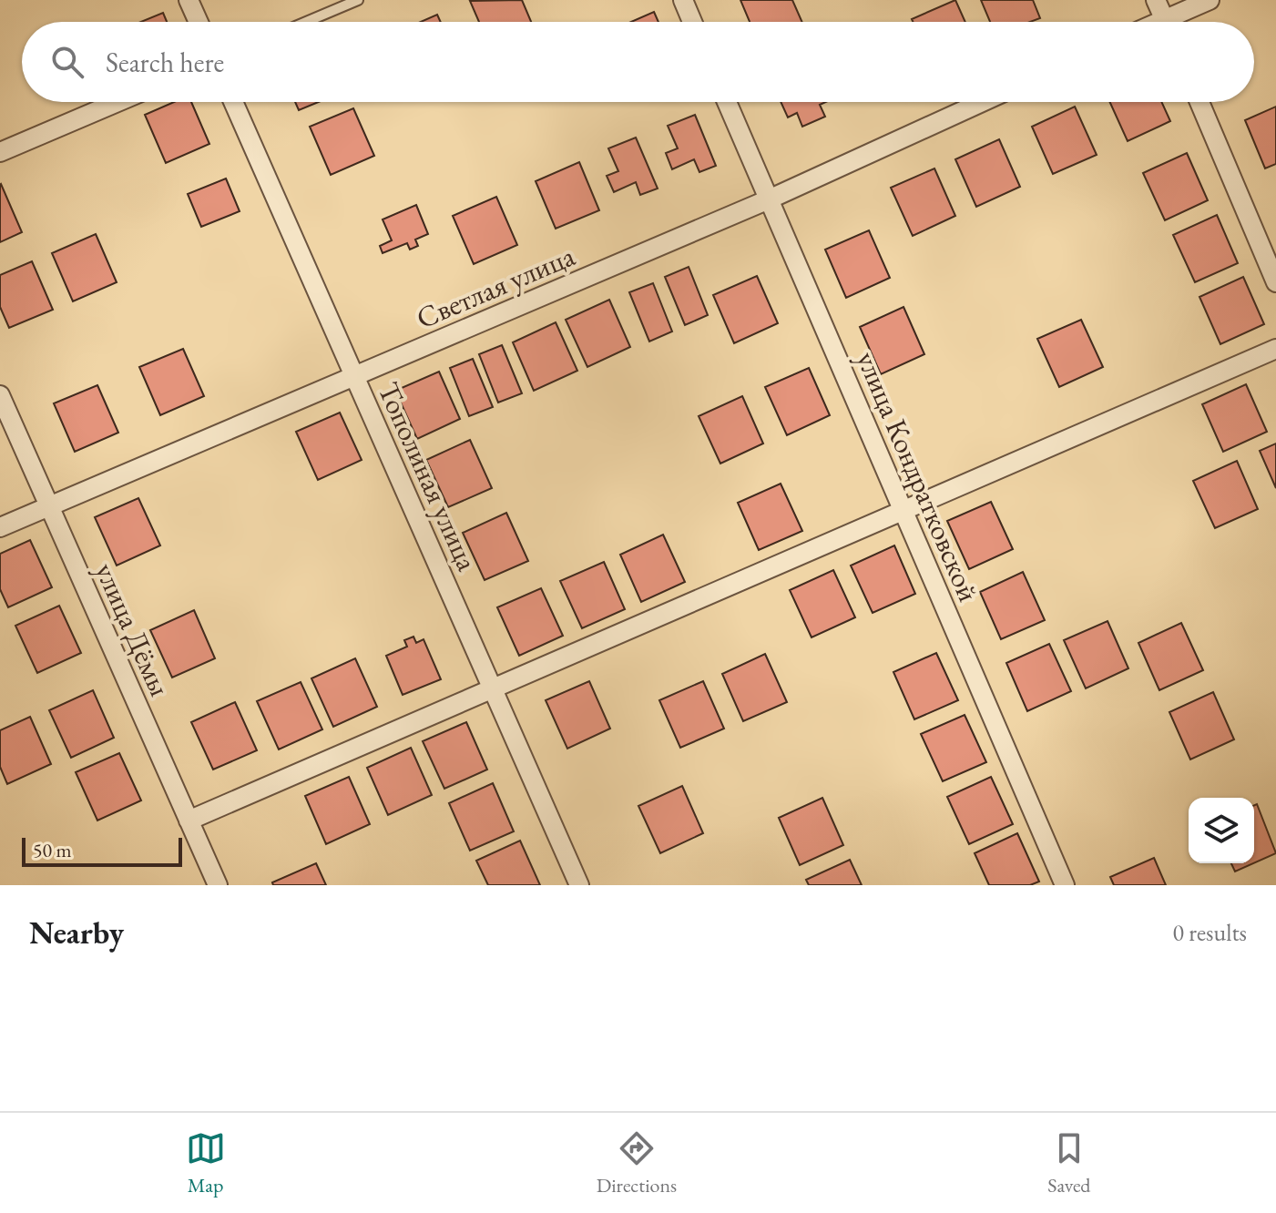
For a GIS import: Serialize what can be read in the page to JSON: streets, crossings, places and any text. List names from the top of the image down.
{
  "streets": {
    "street": [
      "Светлая улица",
      "Тополиная улица",
      "улица Кондратковской",
      "улица Дёмы"
    ]
  },
  "crossings": [
    ["Светлая улица", "Тополиная улица"],
    ["Светлая улица", "улица Кондратковской"],
    ["Светлая улица", "улица Дёмы"]
  ],
  "scale_bar": "50 m",
  "page": {
    "search": "Search here",
    "scale": "50 m",
    "heading": ["Nearby", "0 results"],
    "nav": ["Map", "Directions", "Saved"]
  }
}
